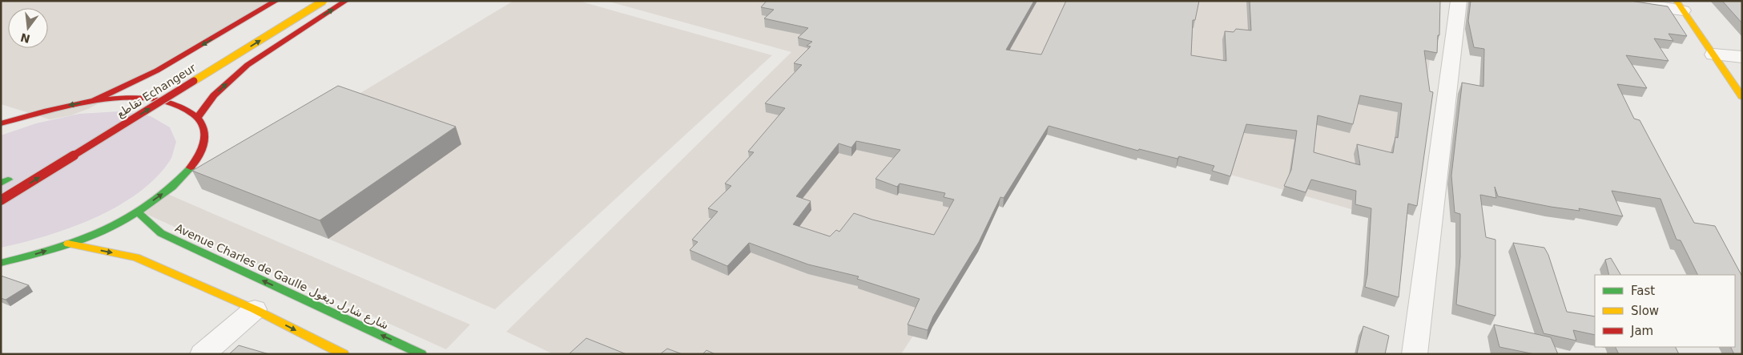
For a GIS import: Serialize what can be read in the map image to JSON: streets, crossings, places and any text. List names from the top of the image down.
{
  "streets": {
    "main road": ["تقاطع Echangeur", "Avenue Charles de Gaulle شارع شارل ديغول"]
  },
  "legend": ["Fast", "Slow", "Jam"],
  "north": "bottom"
}
